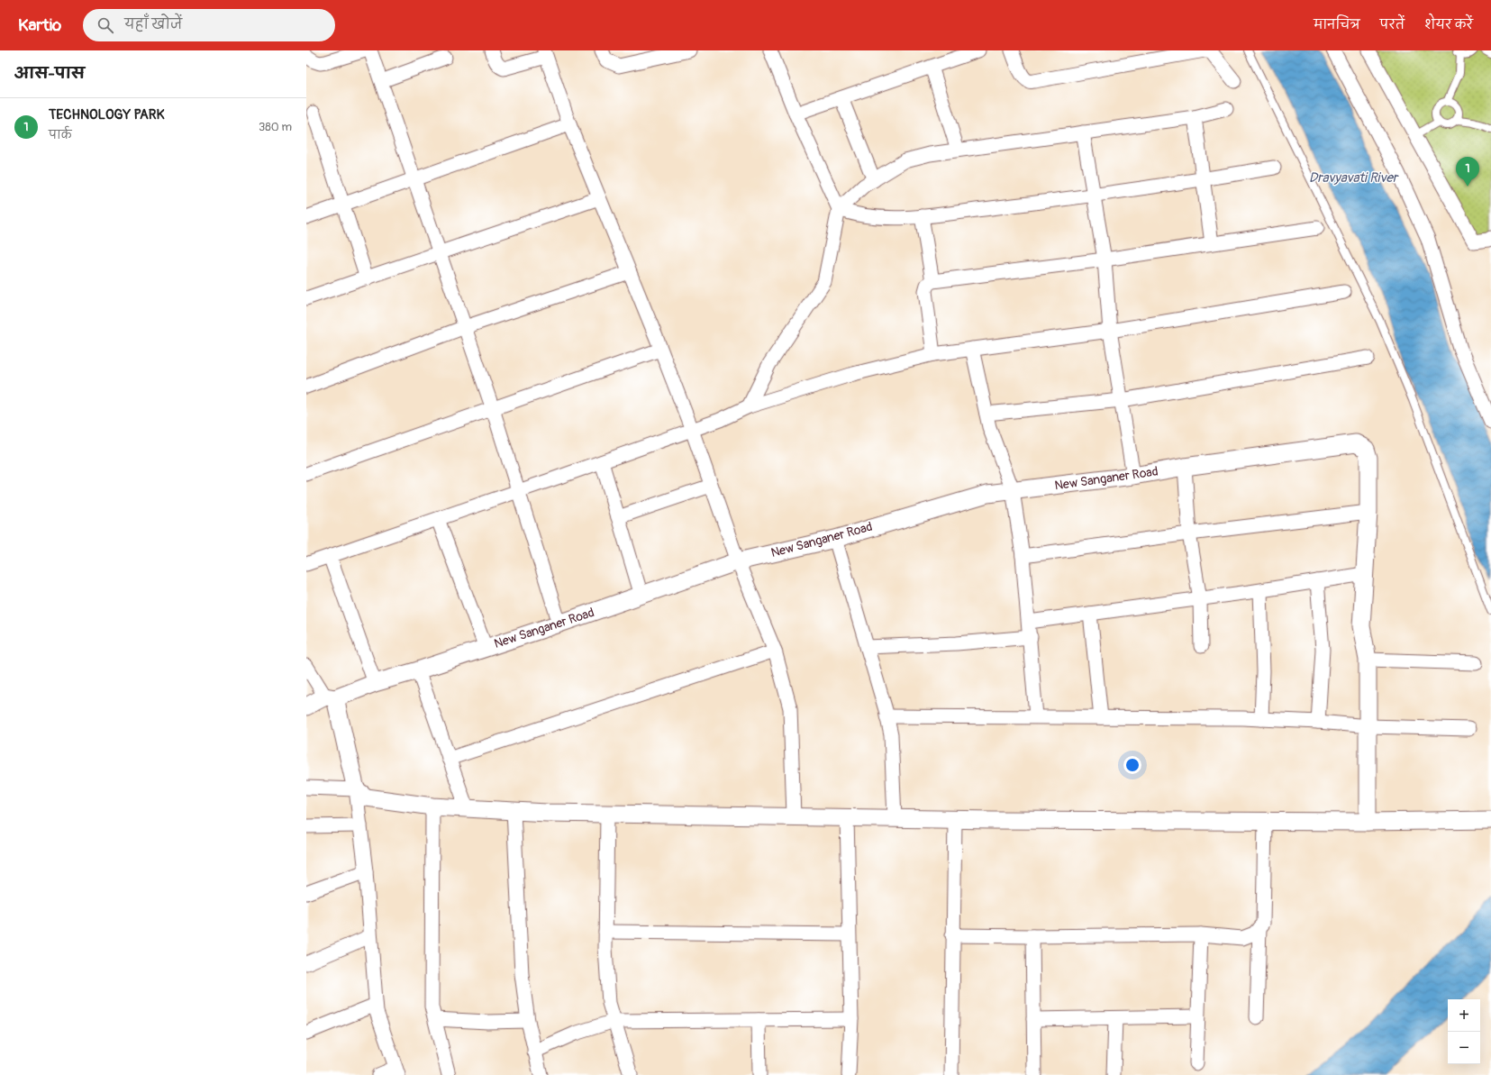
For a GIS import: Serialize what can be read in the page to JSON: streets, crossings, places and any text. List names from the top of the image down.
{
  "streets": {
    "street": ["New Sanganer Road"]
  },
  "water": ["Dravyavati River"],
  "page": {
    "header": "Kartio",
    "search": "यहाँ खोजें",
    "nav": ["मानचित्र", "परतें", "शेयर करें"],
    "heading": "आस-पास",
    "list": [
      {
        "mark": "1",
        "name": "TECHNOLOGY PARK",
        "note": "पार्क",
        "value": "380 m"
      }
    ],
    "pins": "1",
    "map_buttons": ["+", "−"]
  }
}
